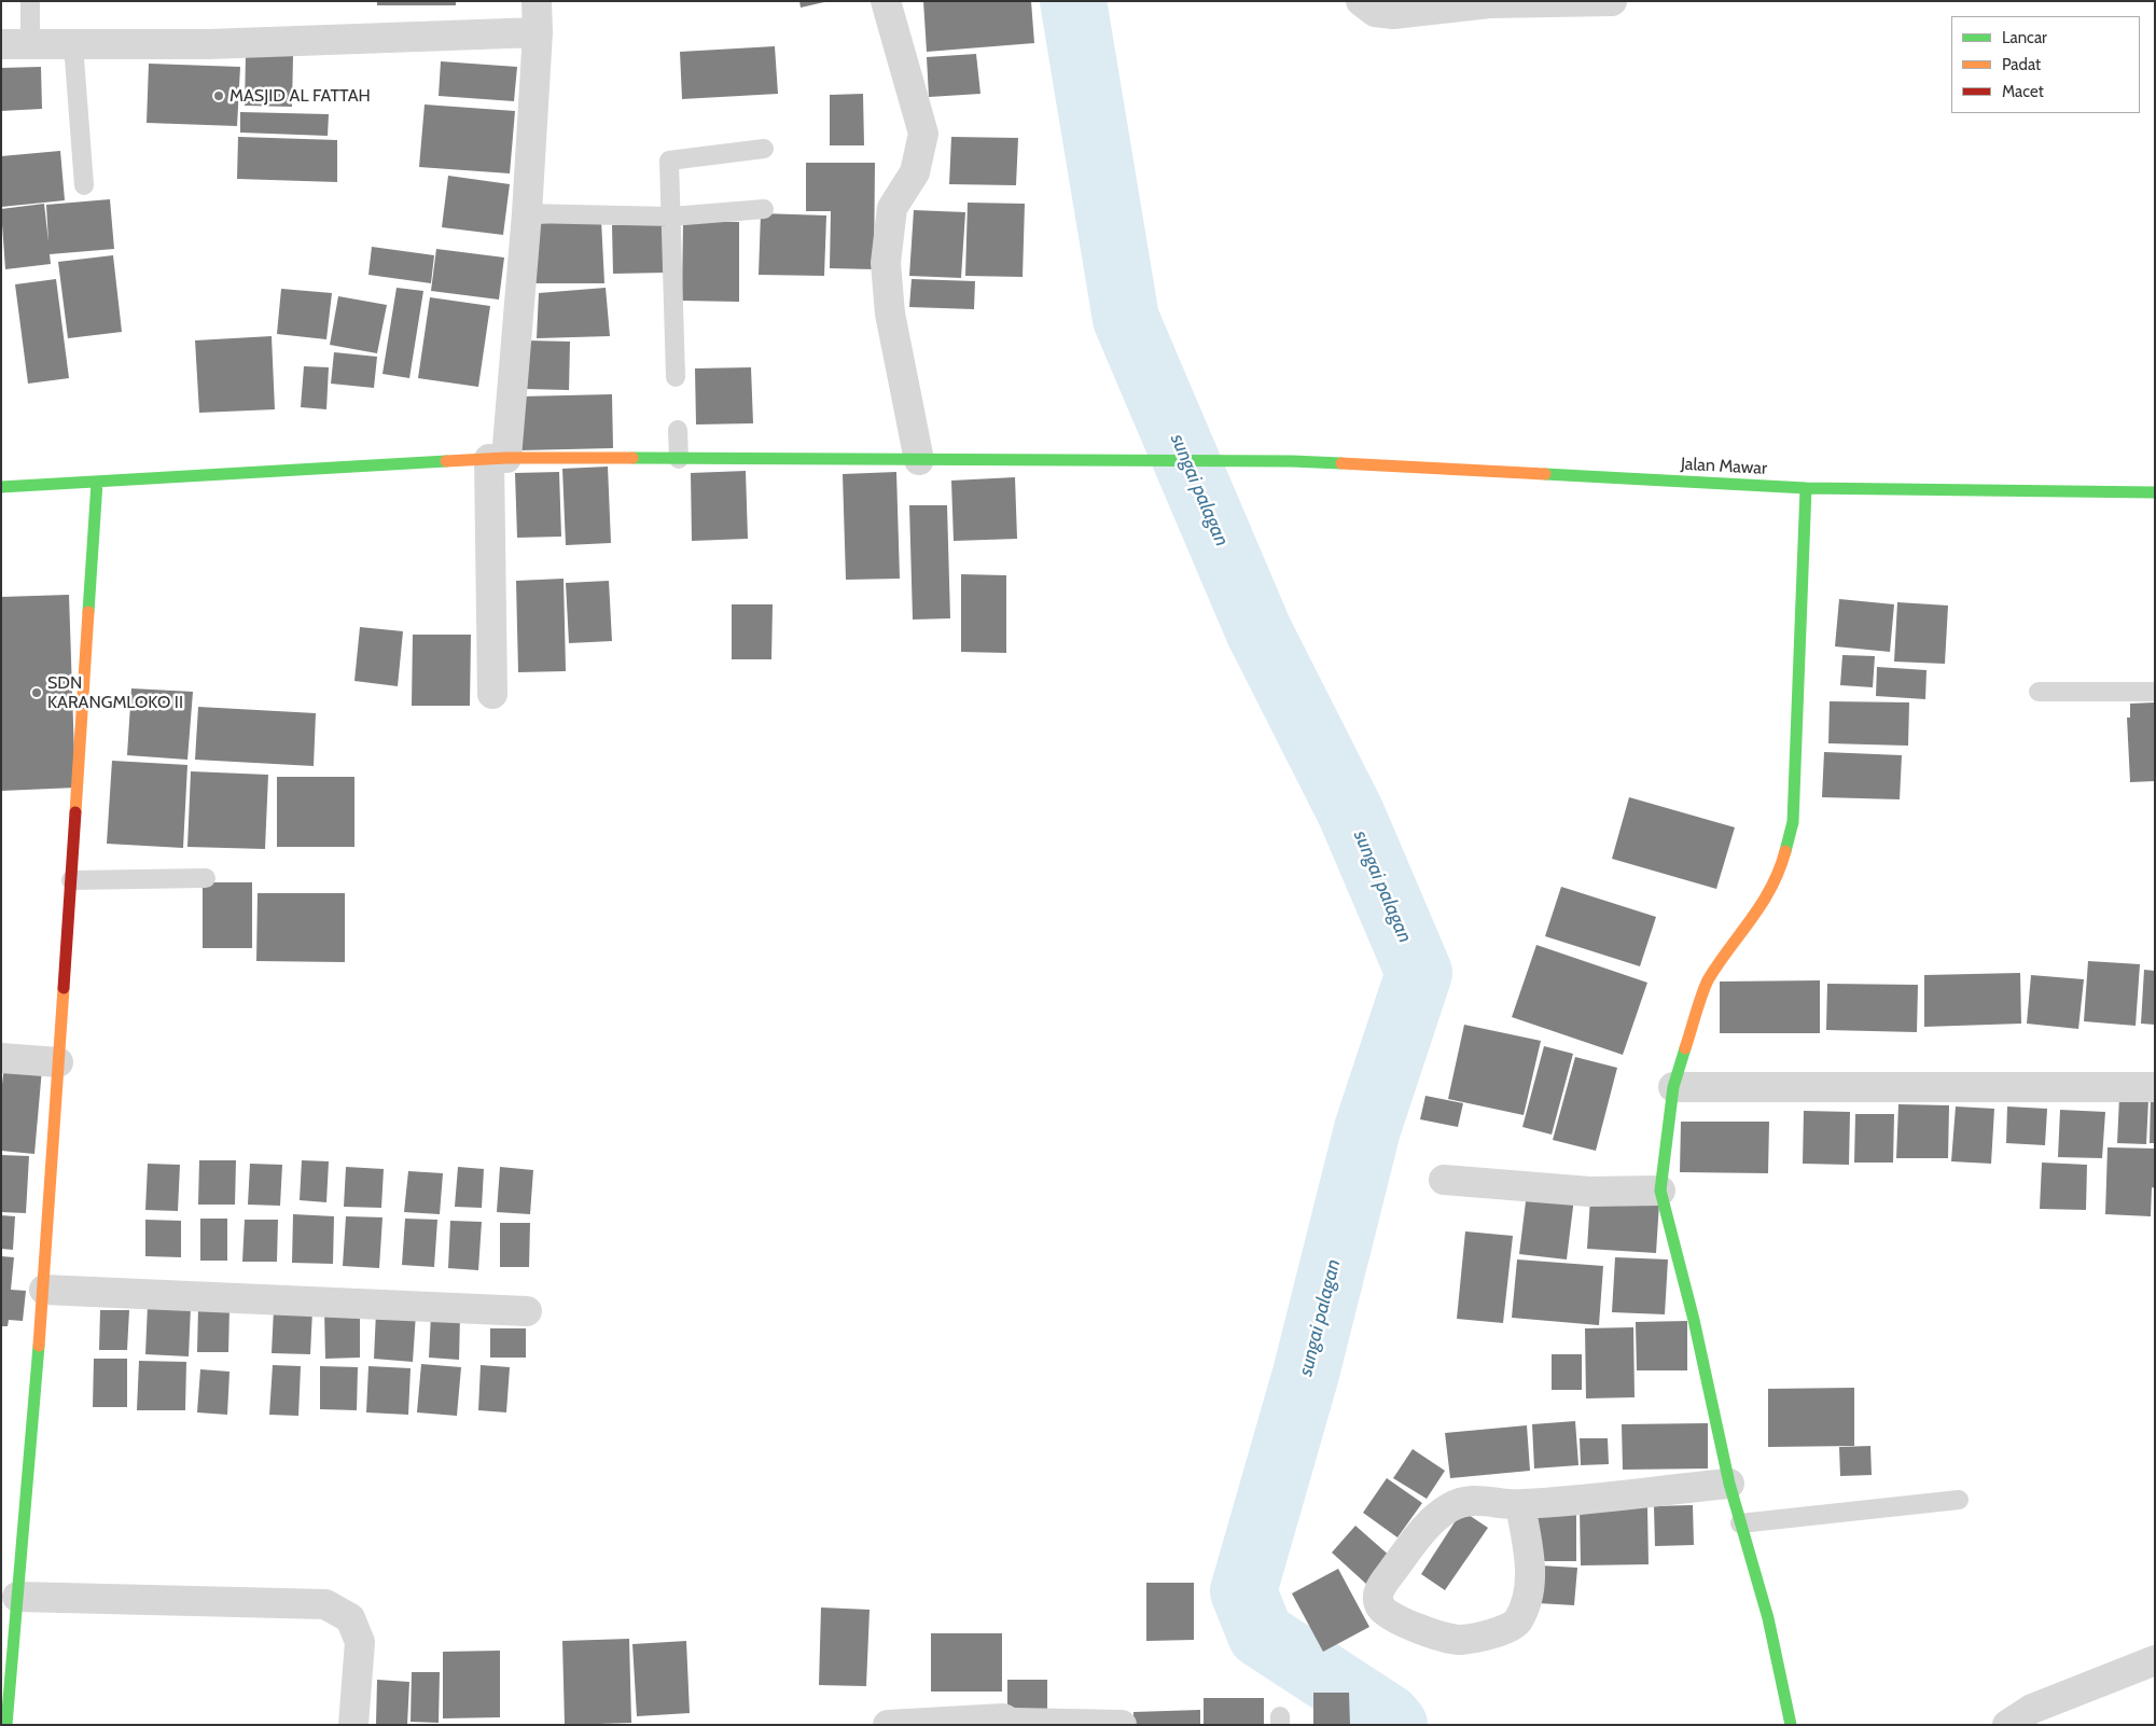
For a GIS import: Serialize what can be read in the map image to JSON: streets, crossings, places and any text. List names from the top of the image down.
{
  "streets": {
    "street": ["Jalan Mawar"]
  },
  "water": ["sungai palagan"],
  "places": ["MASJID AL FATTAH", "SDN KARANGMLOKO II"],
  "legend": ["Lancar", "Padat", "Macet"]
}
